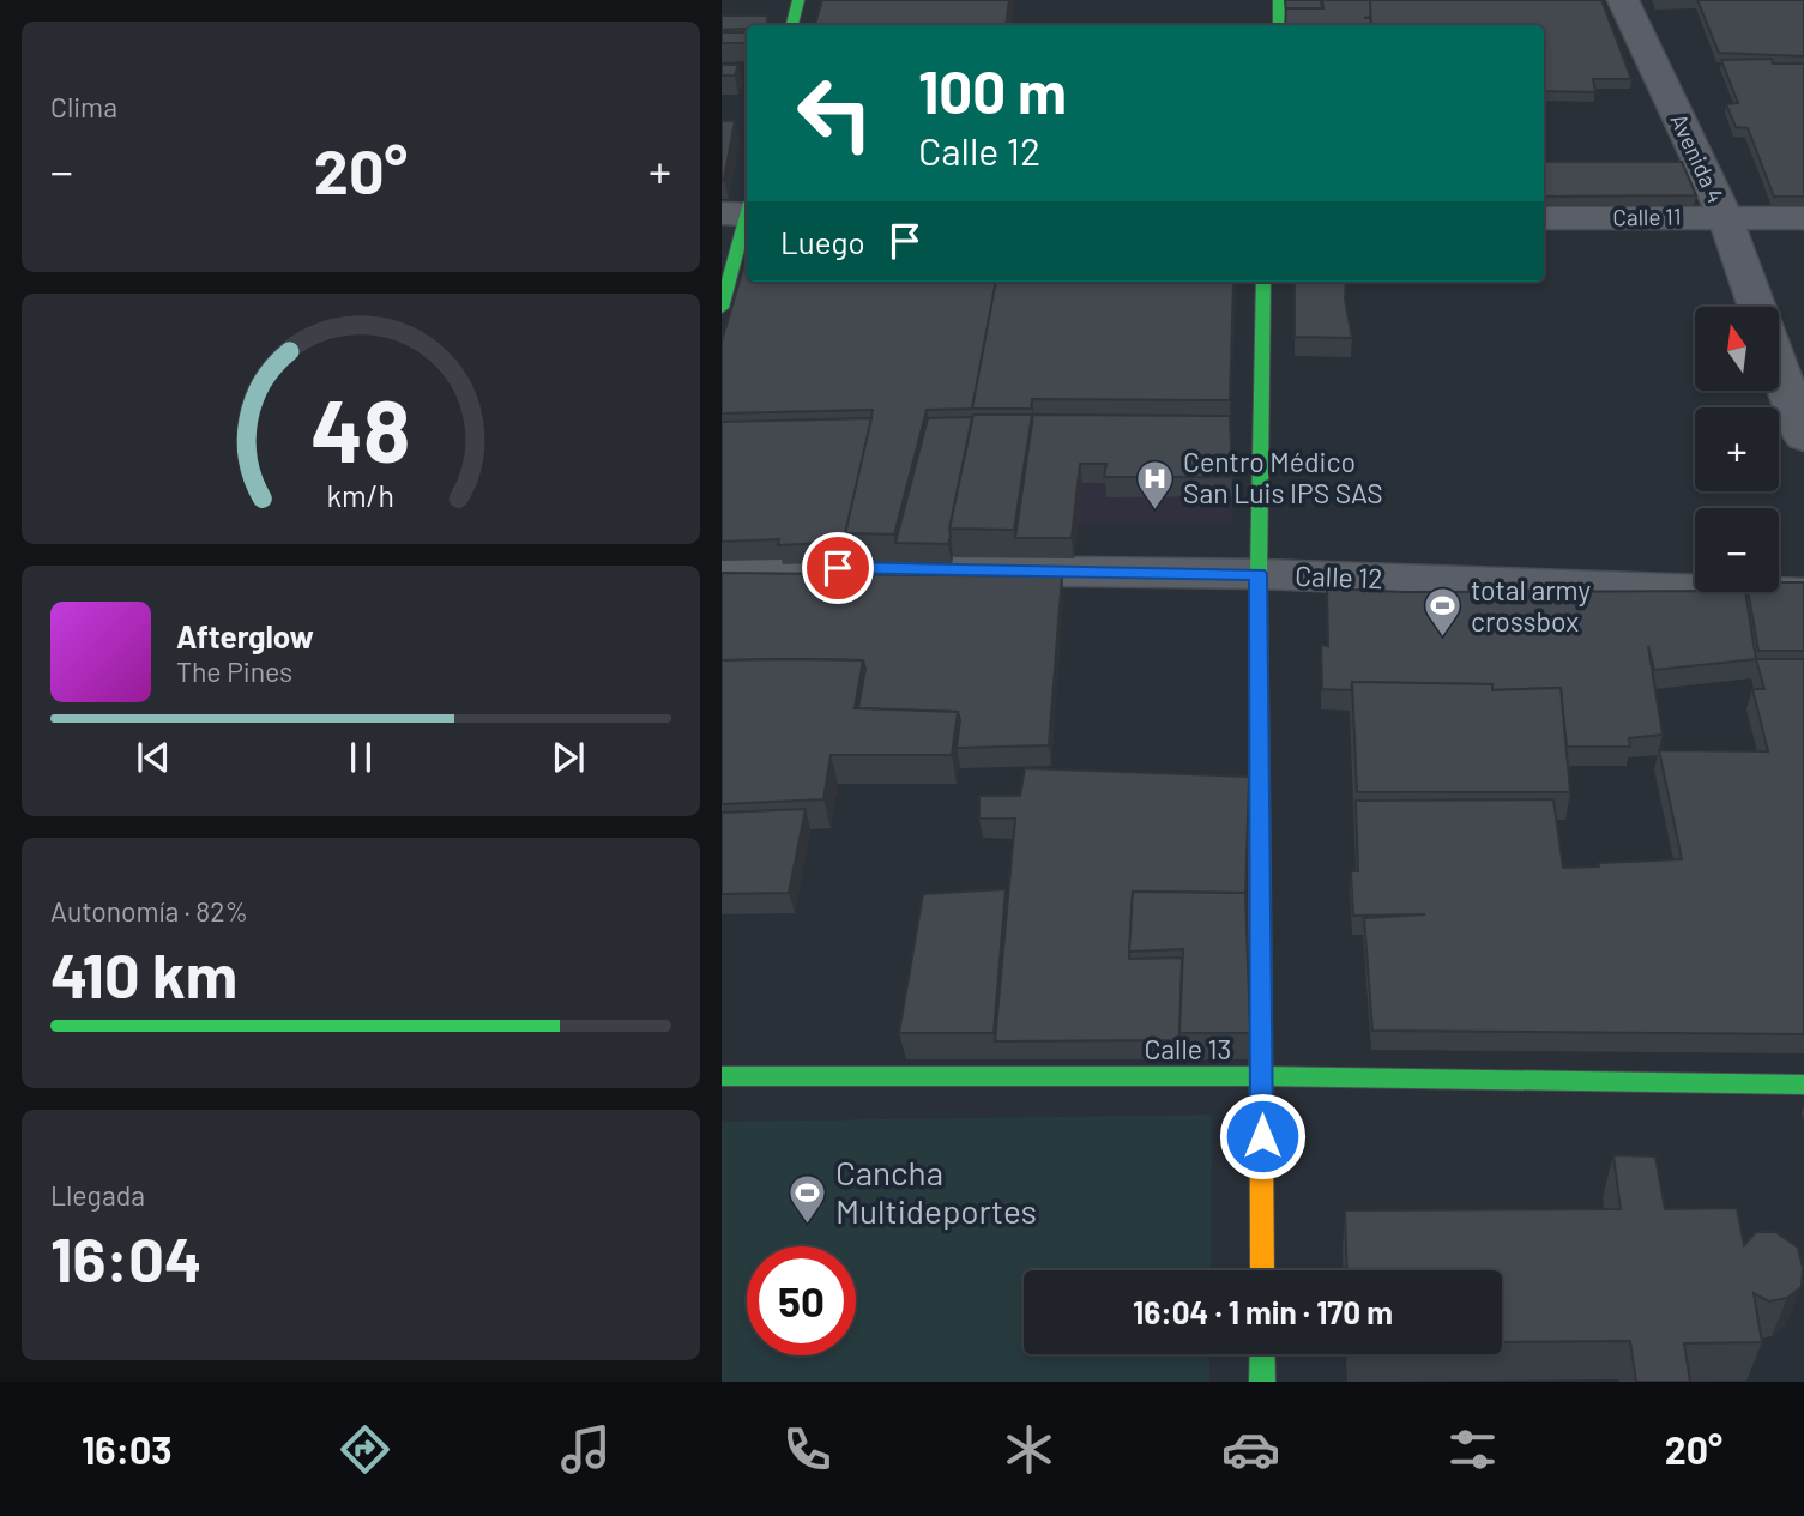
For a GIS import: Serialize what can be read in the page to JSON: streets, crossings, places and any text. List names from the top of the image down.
{
  "streets": {
    "main road": ["Calle 13"],
    "street": ["Avenida 4", "Calle 11", "Calle 12"]
  },
  "crossings": [
    ["Avenida 4", "Calle 11"]
  ],
  "places": {
    "hospital": ["Centro Médico San Luis IPS SAS"],
    "sports": ["total army crossbox", "Cancha Multideportes"]
  },
  "north": "top",
  "page": {
    "tile": [
      "Clima",
      ["Autonomía · 82%", "410 km"],
      ["Llegada", "16:04"]
    ],
    "turn": ["100 m", "Calle 12"],
    "heat": ["−", "20°", "+"],
    "then": "Luego",
    "map_buttons": ["+", "−"],
    "song": ["Afterglow", "The Pines"],
    "limit": "50",
    "trip": "16:04 · 1 min · 170 m",
    "tabs": ["16:03", "20°"],
    "gauge": ["48", "km/h"]
  }
}
